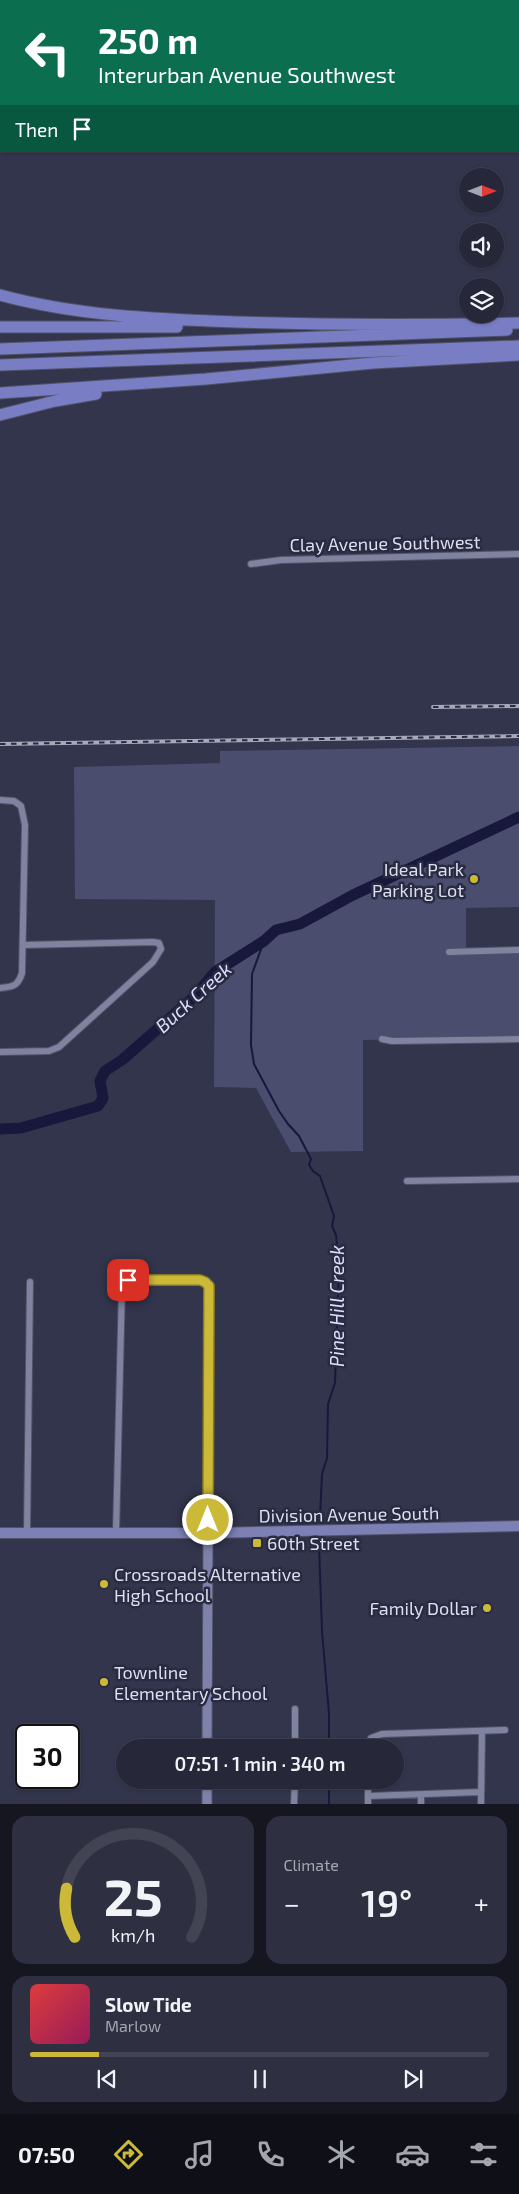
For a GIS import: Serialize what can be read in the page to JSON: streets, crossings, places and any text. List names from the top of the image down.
{
  "streets": {
    "main road": ["Division Avenue South"],
    "street": ["Clay Avenue Southwest"]
  },
  "water": ["Buck Creek", "Pine Hill Creek"],
  "places": {
    "other": [
      "Ideal Park Parking Lot",
      "Crossroads Alternative High School",
      "Family Dollar",
      "Townline Elementary School"
    ],
    "transit": ["60th Street"]
  },
  "north": "right",
  "page": {
    "turn": ["250 m", "Interurban Avenue Southwest"],
    "then": "Then",
    "limit": "30",
    "trip": "07:51 · 1 min · 340 m",
    "tile": "Climate",
    "heat": ["−", "19°", "+"],
    "song": ["Slow Tide", "Marlow"],
    "tabs": "07:50",
    "gauge": ["25", "km/h"]
  }
}
